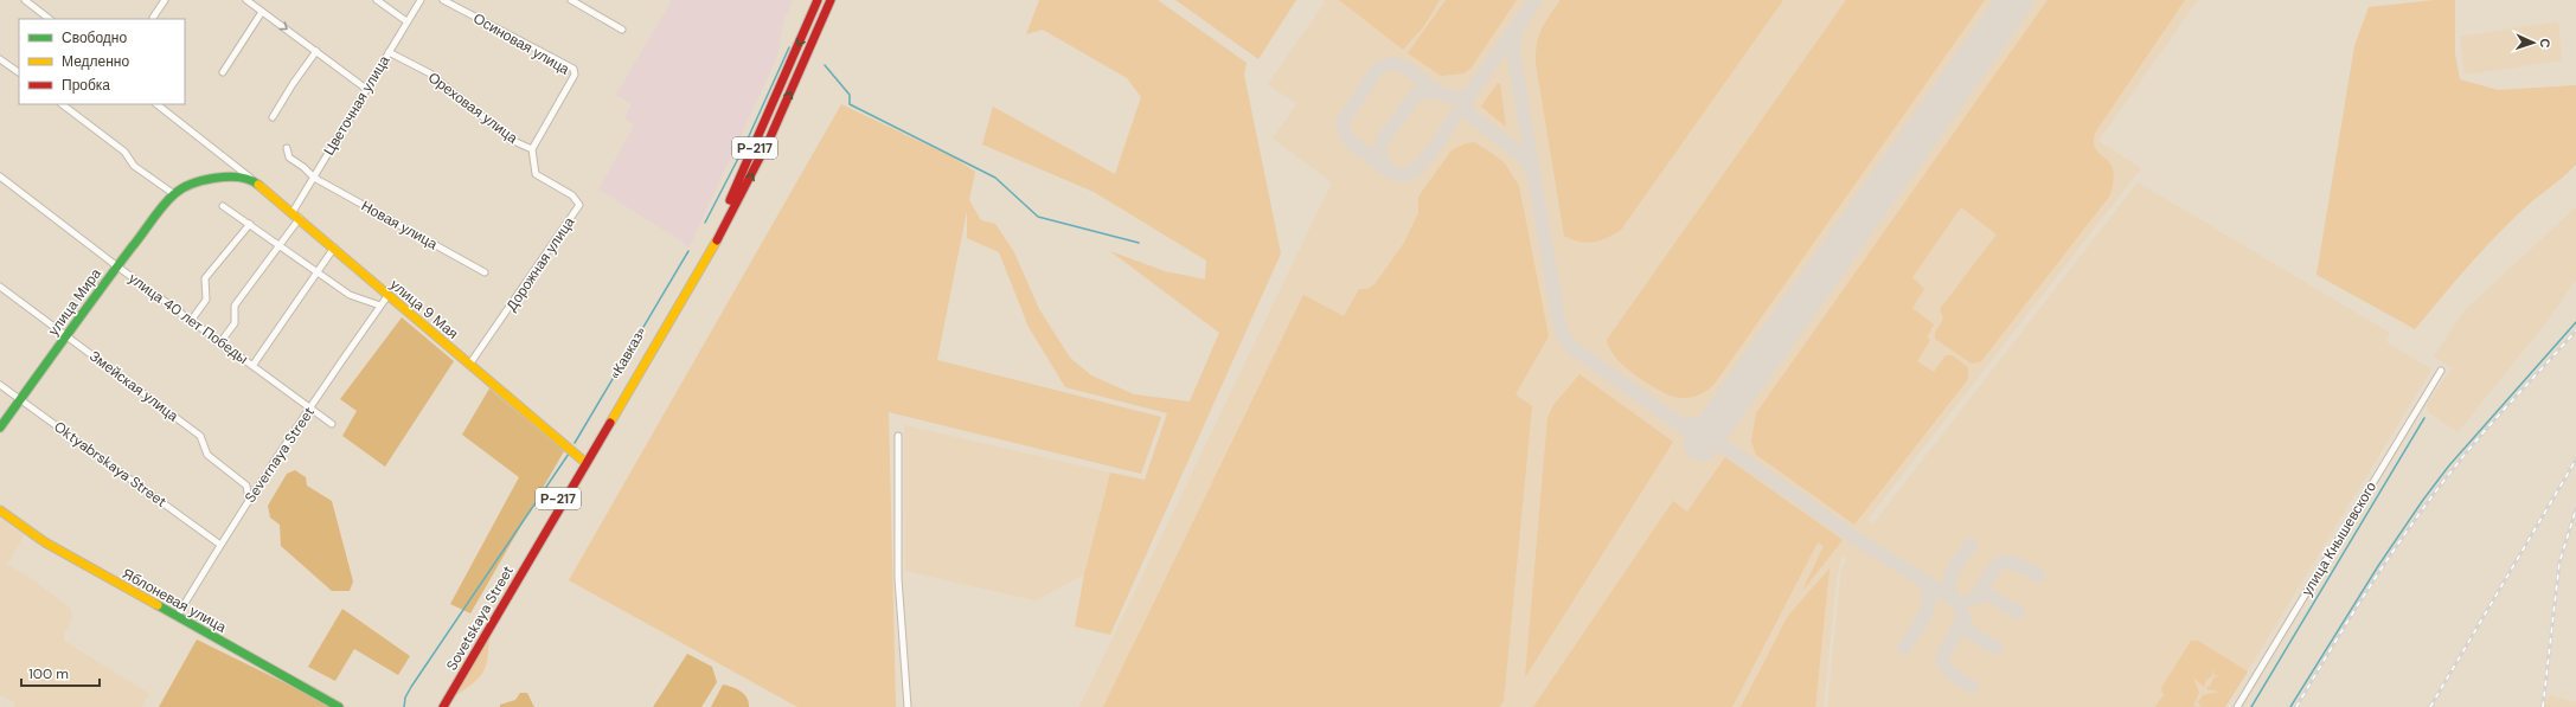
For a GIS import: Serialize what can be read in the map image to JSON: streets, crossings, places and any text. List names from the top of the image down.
{
  "streets": {
    "main road": [
      "Р-217",
      "улица Мира",
      "улица 9 Мая",
      "«Кавказ»",
      "Яблоневая улица",
      "Sovetskaya Street"
    ],
    "street": [
      "Осиновая улица",
      "Цветочная улица",
      "Ореховая улица",
      "Новая улица",
      "Дорожная улица",
      "улица 40 лет Победы",
      "Змейская улица",
      "Severnaya Street",
      "Oktyabrskaya Street",
      "улица Кнышевского"
    ]
  },
  "crossings": [
    ["Осиновая улица", "Ореховая улица"],
    ["Осиновая улица", "Дорожная улица"],
    ["Цветочная улица", "Ореховая улица"],
    ["Цветочная улица", "Новая улица"],
    ["Цветочная улица", "улица 9 Мая"],
    ["Ореховая улица", "Дорожная улица"],
    ["Дорожная улица", "улица 9 Мая"],
    ["улица Мира", "улица 40 лет Победы"],
    ["улица Мира", "Змейская улица"],
    ["улица Мира", "Oktyabrskaya Street"],
    ["улица 9 Мая", "«Кавказ»"],
    ["улица 9 Мая", "Severnaya Street"],
    ["улица 40 лет Победы", "Severnaya Street"],
    ["«Кавказ»", "Sovetskaya Street"],
    ["Змейская улица", "Severnaya Street"],
    ["Severnaya Street", "Oktyabrskaya Street"],
    ["Severnaya Street", "Яблоневая улица"]
  ],
  "legend": ["Свободно", "Медленно", "Пробка"],
  "scale_bar": "100 m",
  "north": "right"
}
